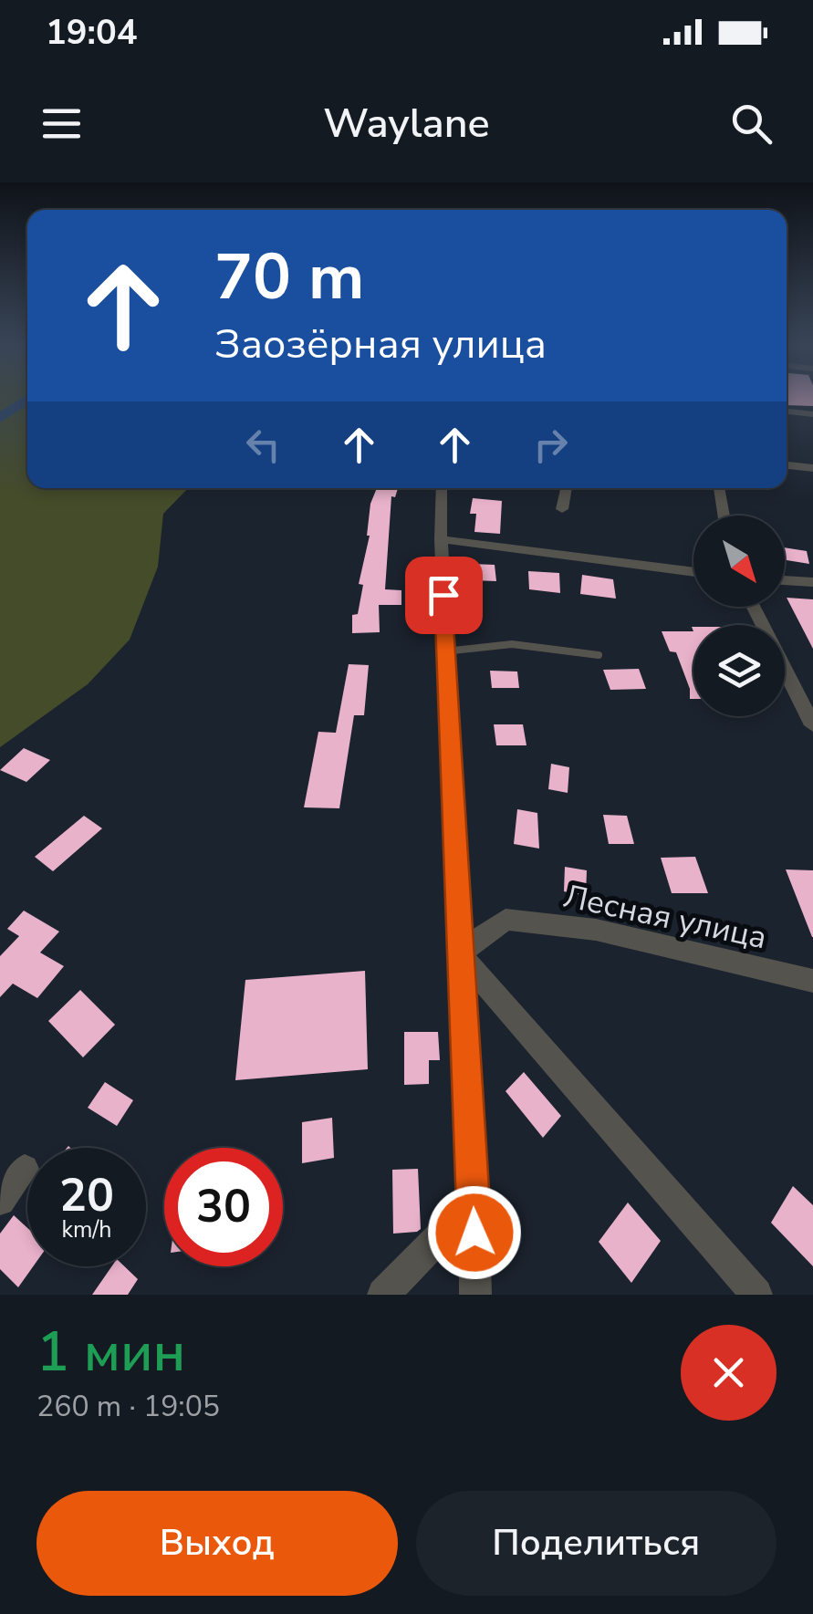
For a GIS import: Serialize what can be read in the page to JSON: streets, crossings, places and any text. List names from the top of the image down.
{
  "streets": {
    "street": ["Лесная улица"]
  },
  "north": "bottom right",
  "page": {
    "status": "19:04",
    "header": "Waylane",
    "turn": ["70 m", "Заозёрная улица"],
    "speed": "20 km/h",
    "limit": "30",
    "heading": ["1 мин", "260 m · 19:05"],
    "buttons": ["Выход", "Поделиться"]
  }
}
